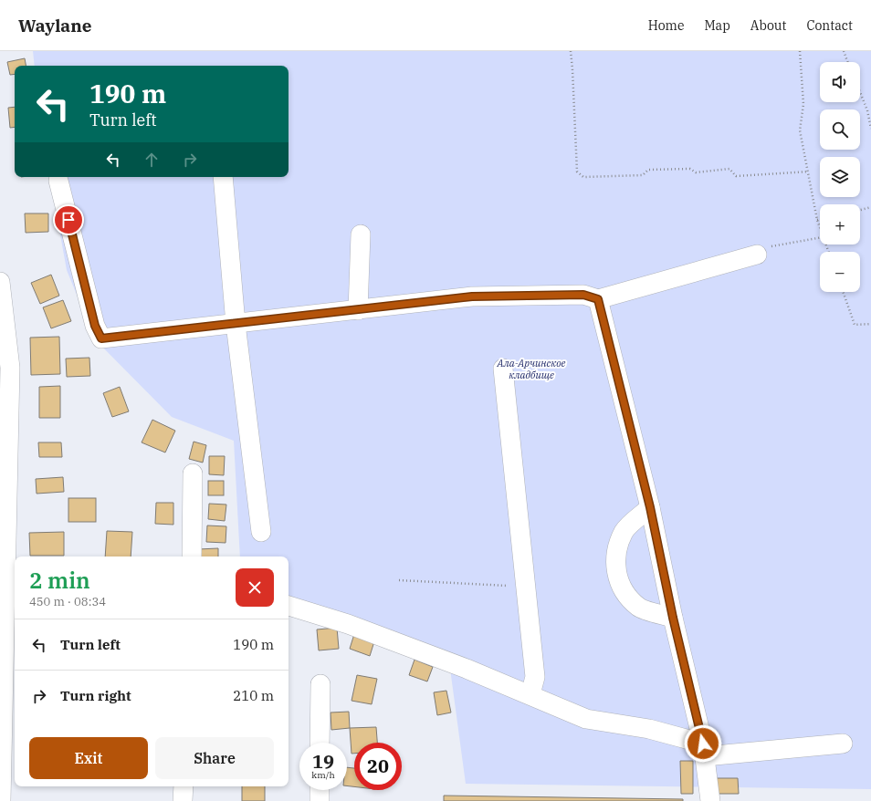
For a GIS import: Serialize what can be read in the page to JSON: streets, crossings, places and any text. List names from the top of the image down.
{
  "parks": ["Ала-Арчинское кладбище"],
  "page": {
    "header": "Waylane",
    "nav": [
      "Home",
      "Map",
      "About",
      "Contact"
    ],
    "map_buttons": ["+", "−"],
    "turn": ["190 m", "Turn left"],
    "heading": ["2 min", "450 m · 08:34"],
    "list": [
      {
        "name": "Turn left",
        "value": "190 m"
      },
      {
        "name": "Turn right",
        "value": "210 m"
      }
    ],
    "buttons": ["Exit", "Share"],
    "speed": "19 km/h",
    "limit": "20"
  }
}
